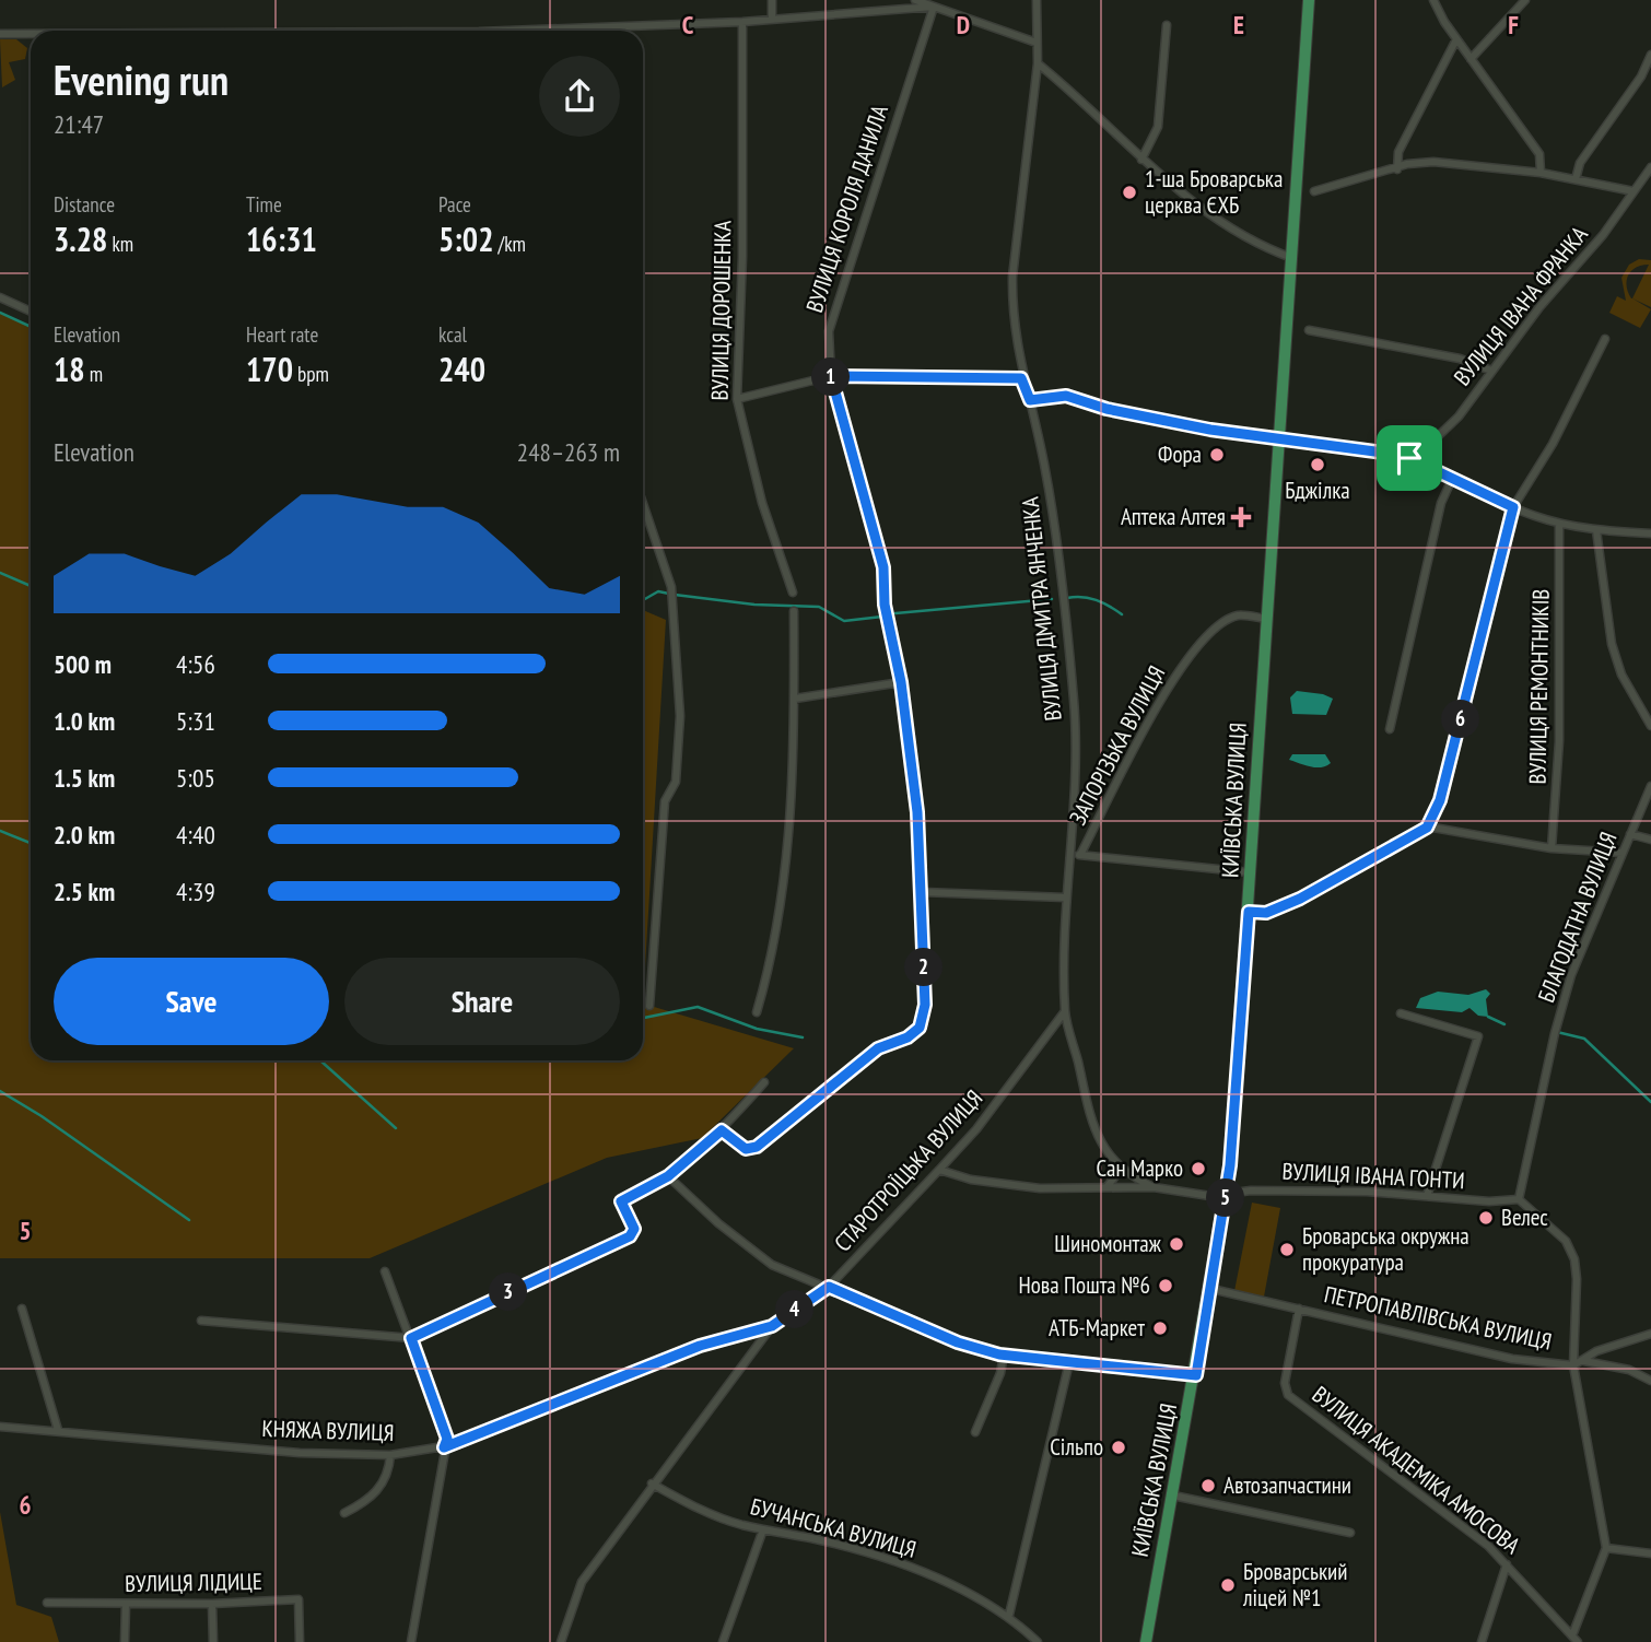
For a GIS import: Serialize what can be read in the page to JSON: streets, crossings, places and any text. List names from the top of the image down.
{
  "streets": {
    "main road": ["КИЇВСЬКА ВУЛИЦЯ"],
    "street": [
      "ВУЛИЦЯ КОРОЛЯ ДАНИЛА",
      "ВУЛИЦЯ ІВАНА ФРАНКА",
      "ВУЛИЦЯ ДОРОШЕНКА",
      "ВУЛИЦЯ ДМИТРА ЯНЧЕНКА",
      "ВУЛИЦЯ РЕМОНТНИКІВ",
      "ЗАПОРІЗЬКА ВУЛИЦЯ",
      "БЛАГОДАТНА ВУЛИЦЯ",
      "СТАРОТРОЇЦЬКА ВУЛИЦЯ",
      "ВУЛИЦЯ ІВАНА ГОНТИ",
      "ПЕТРОПАВЛІВСЬКА ВУЛИЦЯ",
      "КНЯЖА ВУЛИЦЯ",
      "ВУЛИЦЯ АКАДЕМІКА АМОСОВА",
      "БУЧАНСЬКА ВУЛИЦЯ",
      "ВУЛИЦЯ ЛІДИЦЕ"
    ]
  },
  "crossings": [
    ["ВУЛИЦЯ ДМИТРА ЯНЧЕНКА", "СТАРОТРОЇЦЬКА ВУЛИЦЯ"],
    ["ВУЛИЦЯ ДМИТРА ЯНЧЕНКА", "ВУЛИЦЯ ІВАНА ГОНТИ"],
    ["ЗАПОРІЗЬКА ВУЛИЦЯ", "КИЇВСЬКА ВУЛИЦЯ"],
    ["КИЇВСЬКА ВУЛИЦЯ", "ВУЛИЦЯ ІВАНА ГОНТИ"],
    ["КИЇВСЬКА ВУЛИЦЯ", "ПЕТРОПАВЛІВСЬКА ВУЛИЦЯ"],
    ["БЛАГОДАТНА ВУЛИЦЯ", "ВУЛИЦЯ ІВАНА ГОНТИ"],
    ["СТАРОТРОЇЦЬКА ВУЛИЦЯ", "КНЯЖА ВУЛИЦЯ"],
    ["СТАРОТРОЇЦЬКА ВУЛИЦЯ", "БУЧАНСЬКА ВУЛИЦЯ"],
    ["ПЕТРОПАВЛІВСЬКА ВУЛИЦЯ", "ВУЛИЦЯ АКАДЕМІКА АМОСОВА"]
  ],
  "places": {
    "other": [
      "1-ша Броварська церква ЄХБ",
      "Фора",
      "Бджілка",
      "Сан Марко",
      "Велес",
      "Шиномонтаж",
      "Броварська окружна прокуратура",
      "Нова Пошта №6",
      "АТБ-Маркет",
      "Сільпо",
      "Автозапчастини",
      "Броварський ліцей №1"
    ],
    "health": ["Аптека Алтея"]
  },
  "page": {
    "heading": ["Evening run", "21:47"],
    "stats": [
      ["Distance", "3.28 km"],
      ["Time", "16:31"],
      ["Pace", "5:02 /km"],
      ["Elevation", "18 m"],
      ["Heart rate", "170 bpm"],
      ["kcal", "240"]
    ],
    "pins": [
      "1",
      "6",
      "2",
      "5",
      "3",
      "4"
    ],
    "chart": ["Elevation", "248–263 m"],
    "list": [
      {
        "name": "500 m",
        "note": "4:56"
      },
      {
        "name": "1.0 km",
        "note": "5:31"
      },
      {
        "name": "1.5 km",
        "note": "5:05"
      },
      {
        "name": "2.0 km",
        "note": "4:40"
      },
      {
        "name": "2.5 km",
        "note": "4:39"
      }
    ],
    "buttons": ["Save", "Share"]
  },
  "grid": {
    "columns": [
      "C",
      "D",
      "E",
      "F"
    ],
    "rows": ["5", "6"]
  }
}
